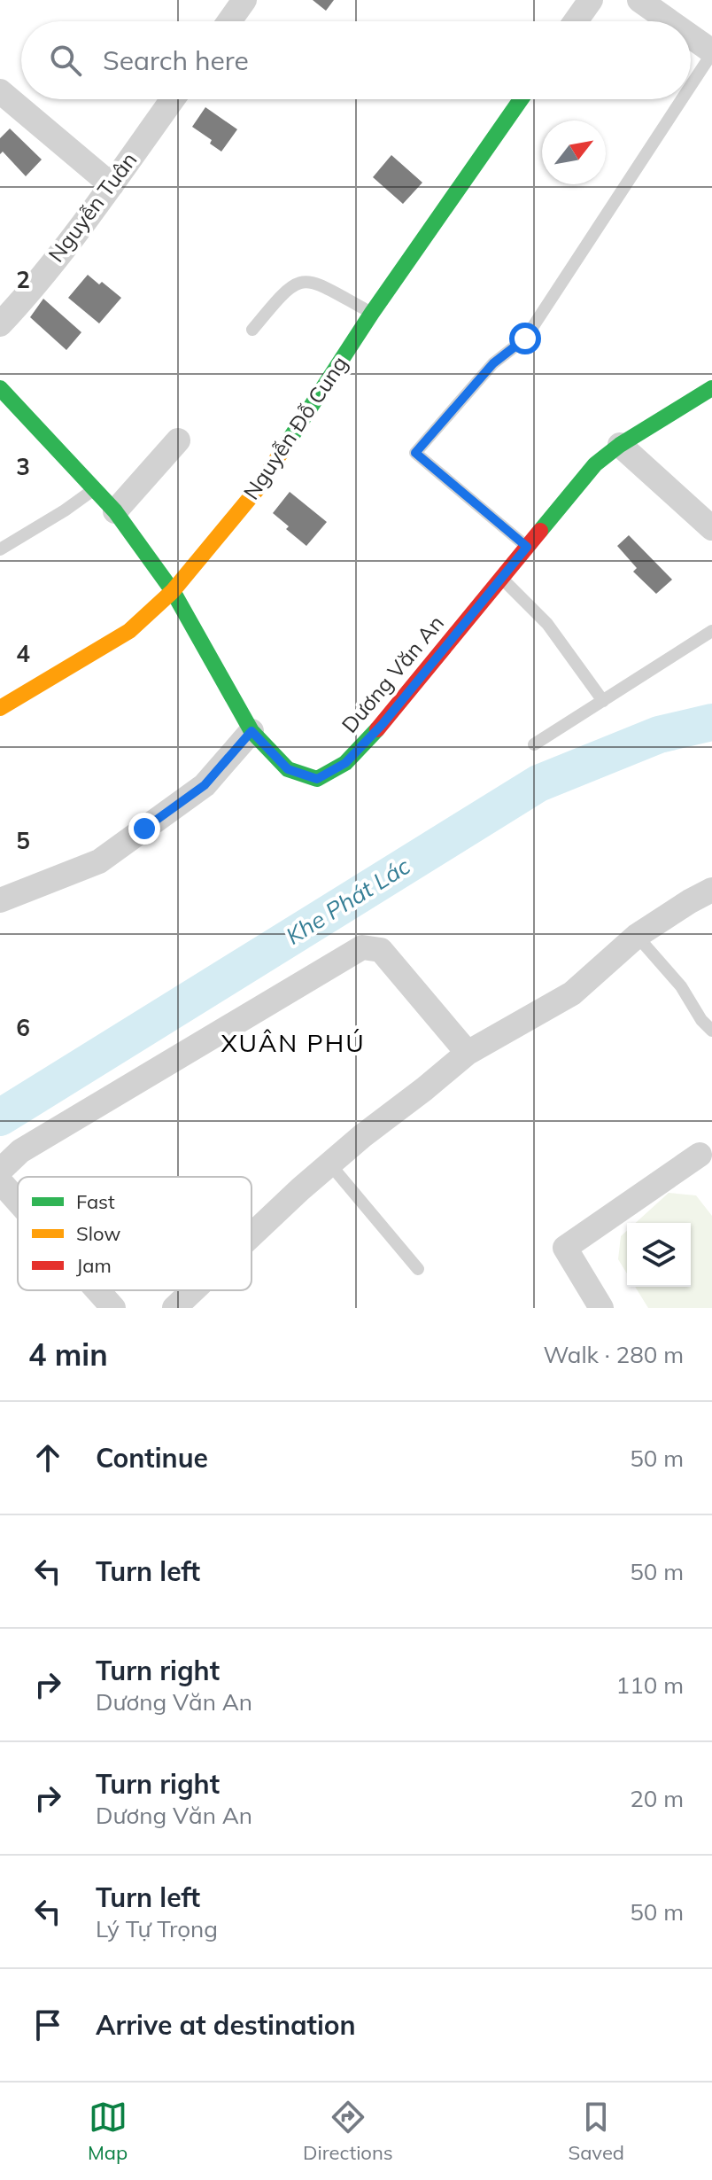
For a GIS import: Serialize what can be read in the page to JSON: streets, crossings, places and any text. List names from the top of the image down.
{
  "streets": {
    "street": ["Nguyễn Tuân", "Nguyễn Đỗ Cung", "Dương Văn An"]
  },
  "crossings": [
    ["Nguyễn Đỗ Cung", "Dương Văn An"]
  ],
  "districts": ["XUÂN PHÚ"],
  "water": ["Khe Phát Lác"],
  "legend": ["Fast", "Slow", "Jam"],
  "north": "top right",
  "page": {
    "search": "Search here",
    "heading": ["4 min", "Walk · 280 m"],
    "list": [
      ["Continue", "50 m"],
      ["Turn left", "50 m"],
      ["Turn right", "Dương Văn An", "110 m"],
      ["Turn right", "Dương Văn An", "20 m"],
      ["Turn left", "Lý Tự Trọng", "50 m"],
      "Arrive at destination"
    ],
    "nav": ["Map", "Directions", "Saved"]
  },
  "grid": {
    "rows": [
      "2",
      "3",
      "4",
      "5",
      "6"
    ]
  }
}
